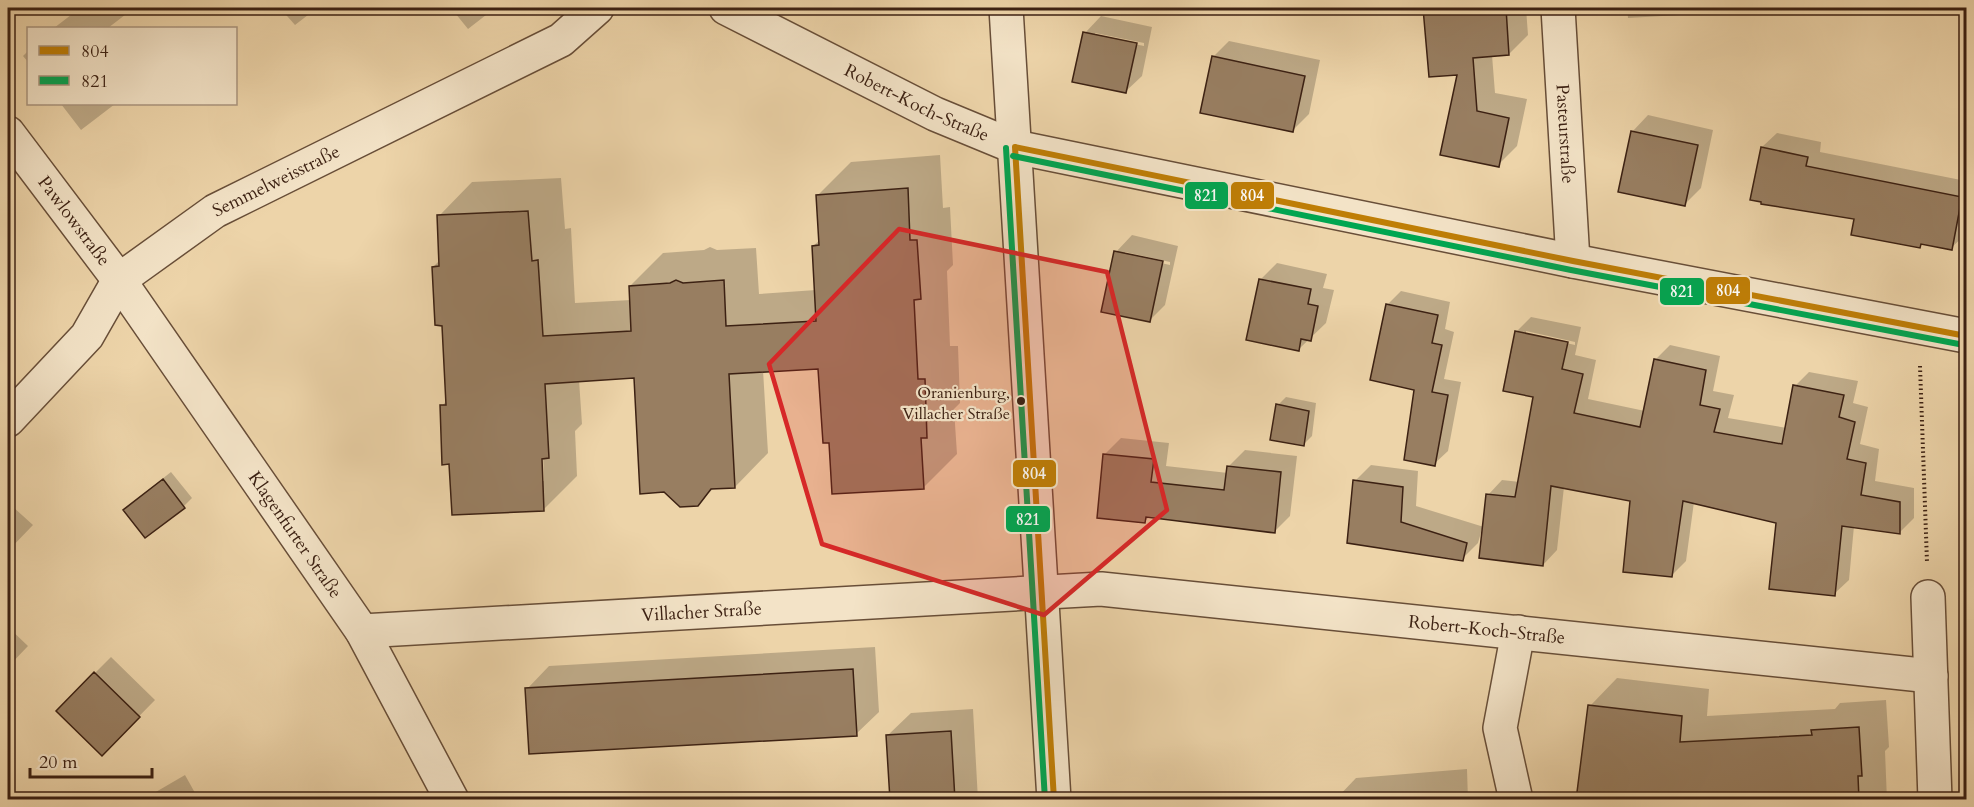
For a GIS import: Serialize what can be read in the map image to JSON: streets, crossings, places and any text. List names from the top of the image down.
{
  "streets": {
    "street": [
      "Robert-Koch-Straße",
      "Pasteurstraße",
      "Semmelweisstraße",
      "Pawlowstraße",
      "Klagenfurter Straße",
      "Villacher Straße"
    ]
  },
  "crossings": [
    ["Robert-Koch-Straße", "Pasteurstraße"],
    ["Robert-Koch-Straße", "Villacher Straße"],
    ["Semmelweisstraße", "Pawlowstraße"],
    ["Semmelweisstraße", "Klagenfurter Straße"],
    ["Pawlowstraße", "Klagenfurter Straße"],
    ["Klagenfurter Straße", "Villacher Straße"]
  ],
  "places": ["Oranienburg, Villacher Straße"],
  "lines": ["transit line 804", "transit line 821"],
  "legend": ["804", "821"],
  "scale_bar": "20 m"
}
